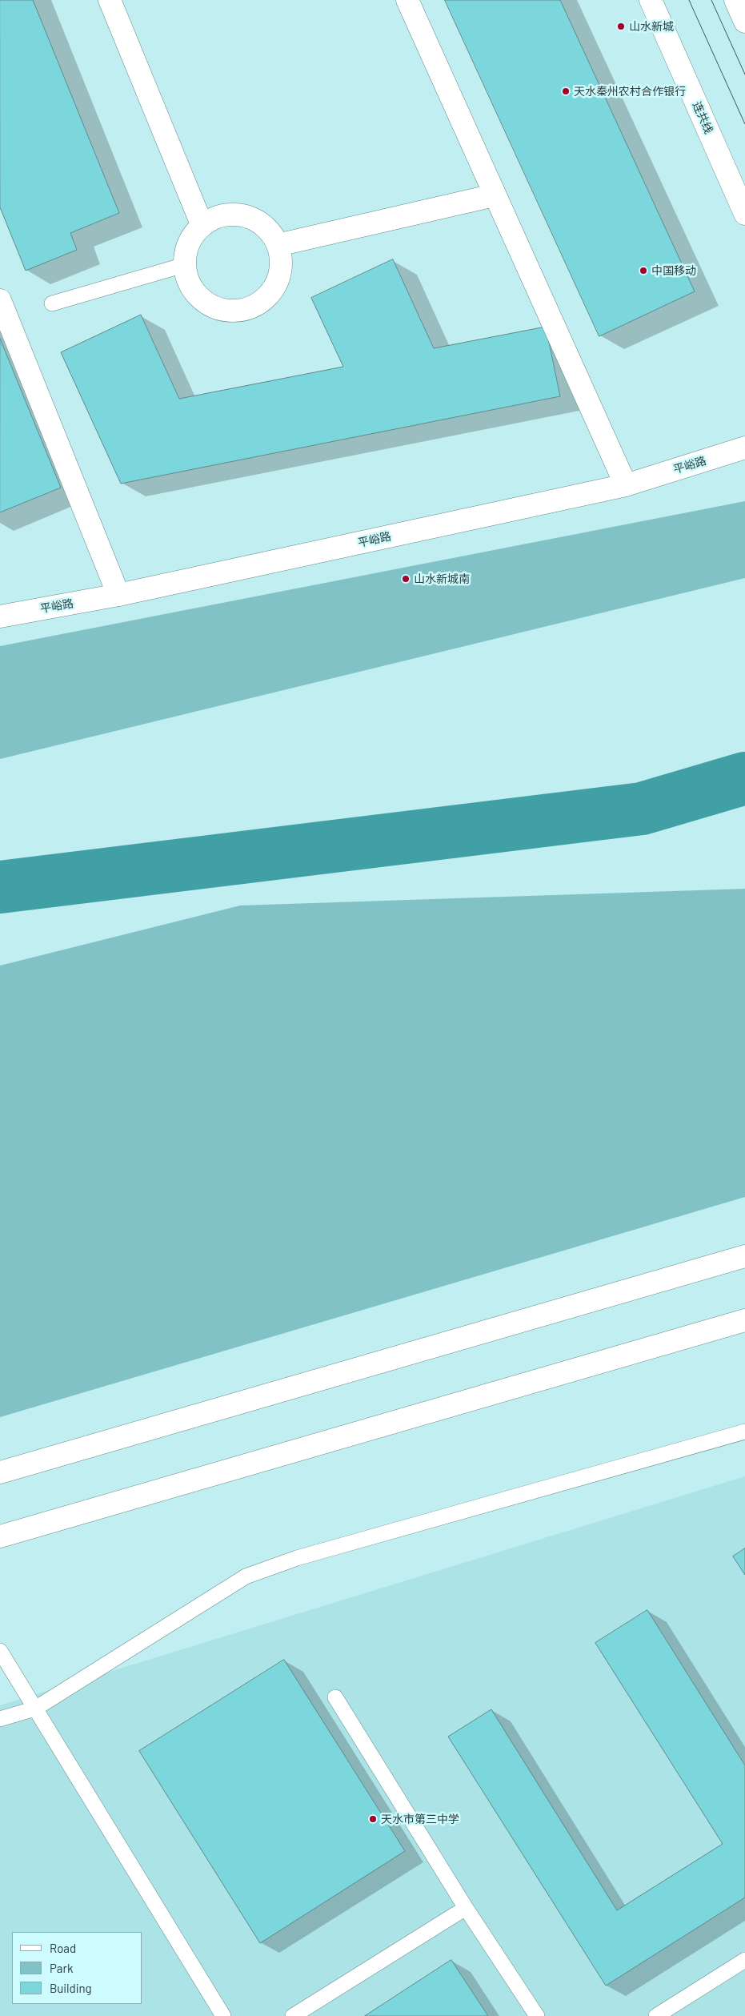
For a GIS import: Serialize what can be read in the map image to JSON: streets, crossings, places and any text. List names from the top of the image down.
{
  "streets": {
    "main road": ["连共线", "平峪路"]
  },
  "places": [
    "山水新城",
    "天水秦州农村合作银行",
    "中国移动",
    "山水新城南",
    "天水市第三中学"
  ],
  "legend": ["Road", "Park", "Building"]
}
